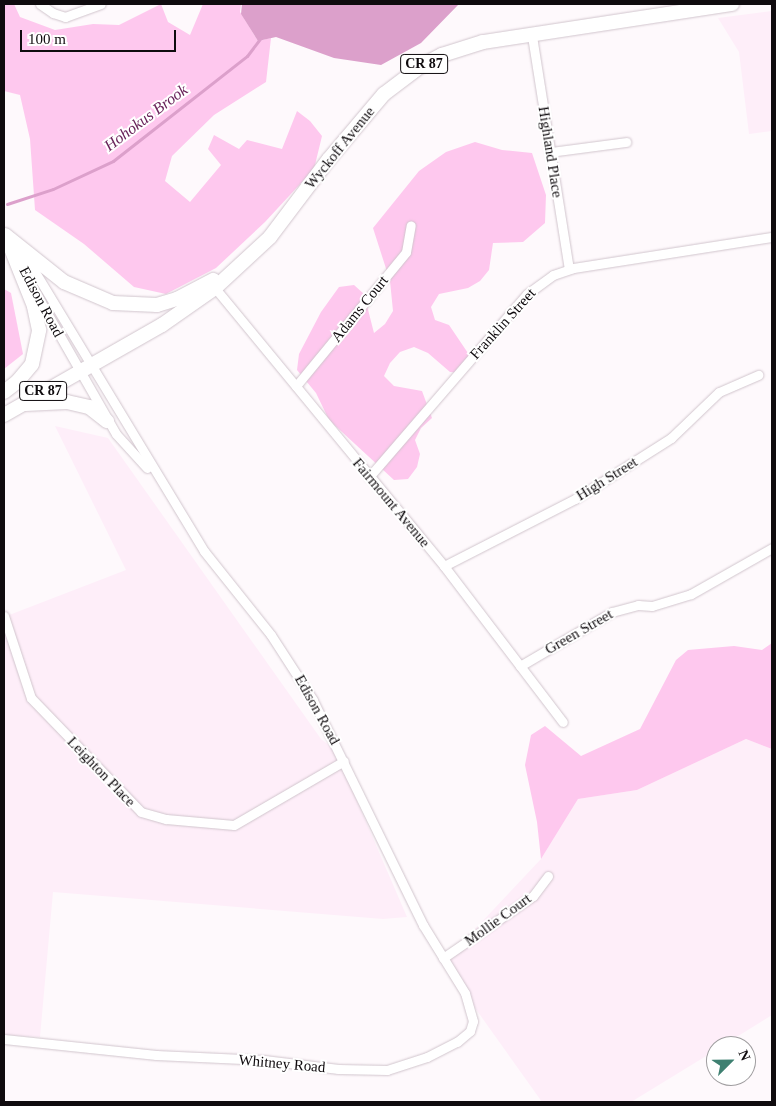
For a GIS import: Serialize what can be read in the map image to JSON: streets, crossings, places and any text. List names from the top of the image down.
{
  "streets": {
    "main road": ["CR 87", "Wyckoff Avenue"],
    "street": [
      "Highland Place",
      "Edison Road",
      "Adams Court",
      "Franklin Street",
      "High Street",
      "Fairmount Avenue",
      "Green Street",
      "Leighton Place",
      "Mollie Court",
      "Whitney Road"
    ]
  },
  "crossings": [
    ["Wyckoff Avenue", "Highland Place"],
    ["Wyckoff Avenue", "Edison Road"],
    ["Wyckoff Avenue", "Fairmount Avenue"],
    ["Highland Place", "Franklin Street"],
    ["Edison Road", "Leighton Place"],
    ["Edison Road", "Mollie Court"],
    ["Edison Road", "Whitney Road"],
    ["Adams Court", "Fairmount Avenue"],
    ["Franklin Street", "Fairmount Avenue"],
    ["High Street", "Fairmount Avenue"],
    ["Fairmount Avenue", "Green Street"],
    ["Mollie Court", "Whitney Road"]
  ],
  "water": ["Hohokus Brook"],
  "scale_bar": "100 m",
  "north": "top right"
}
